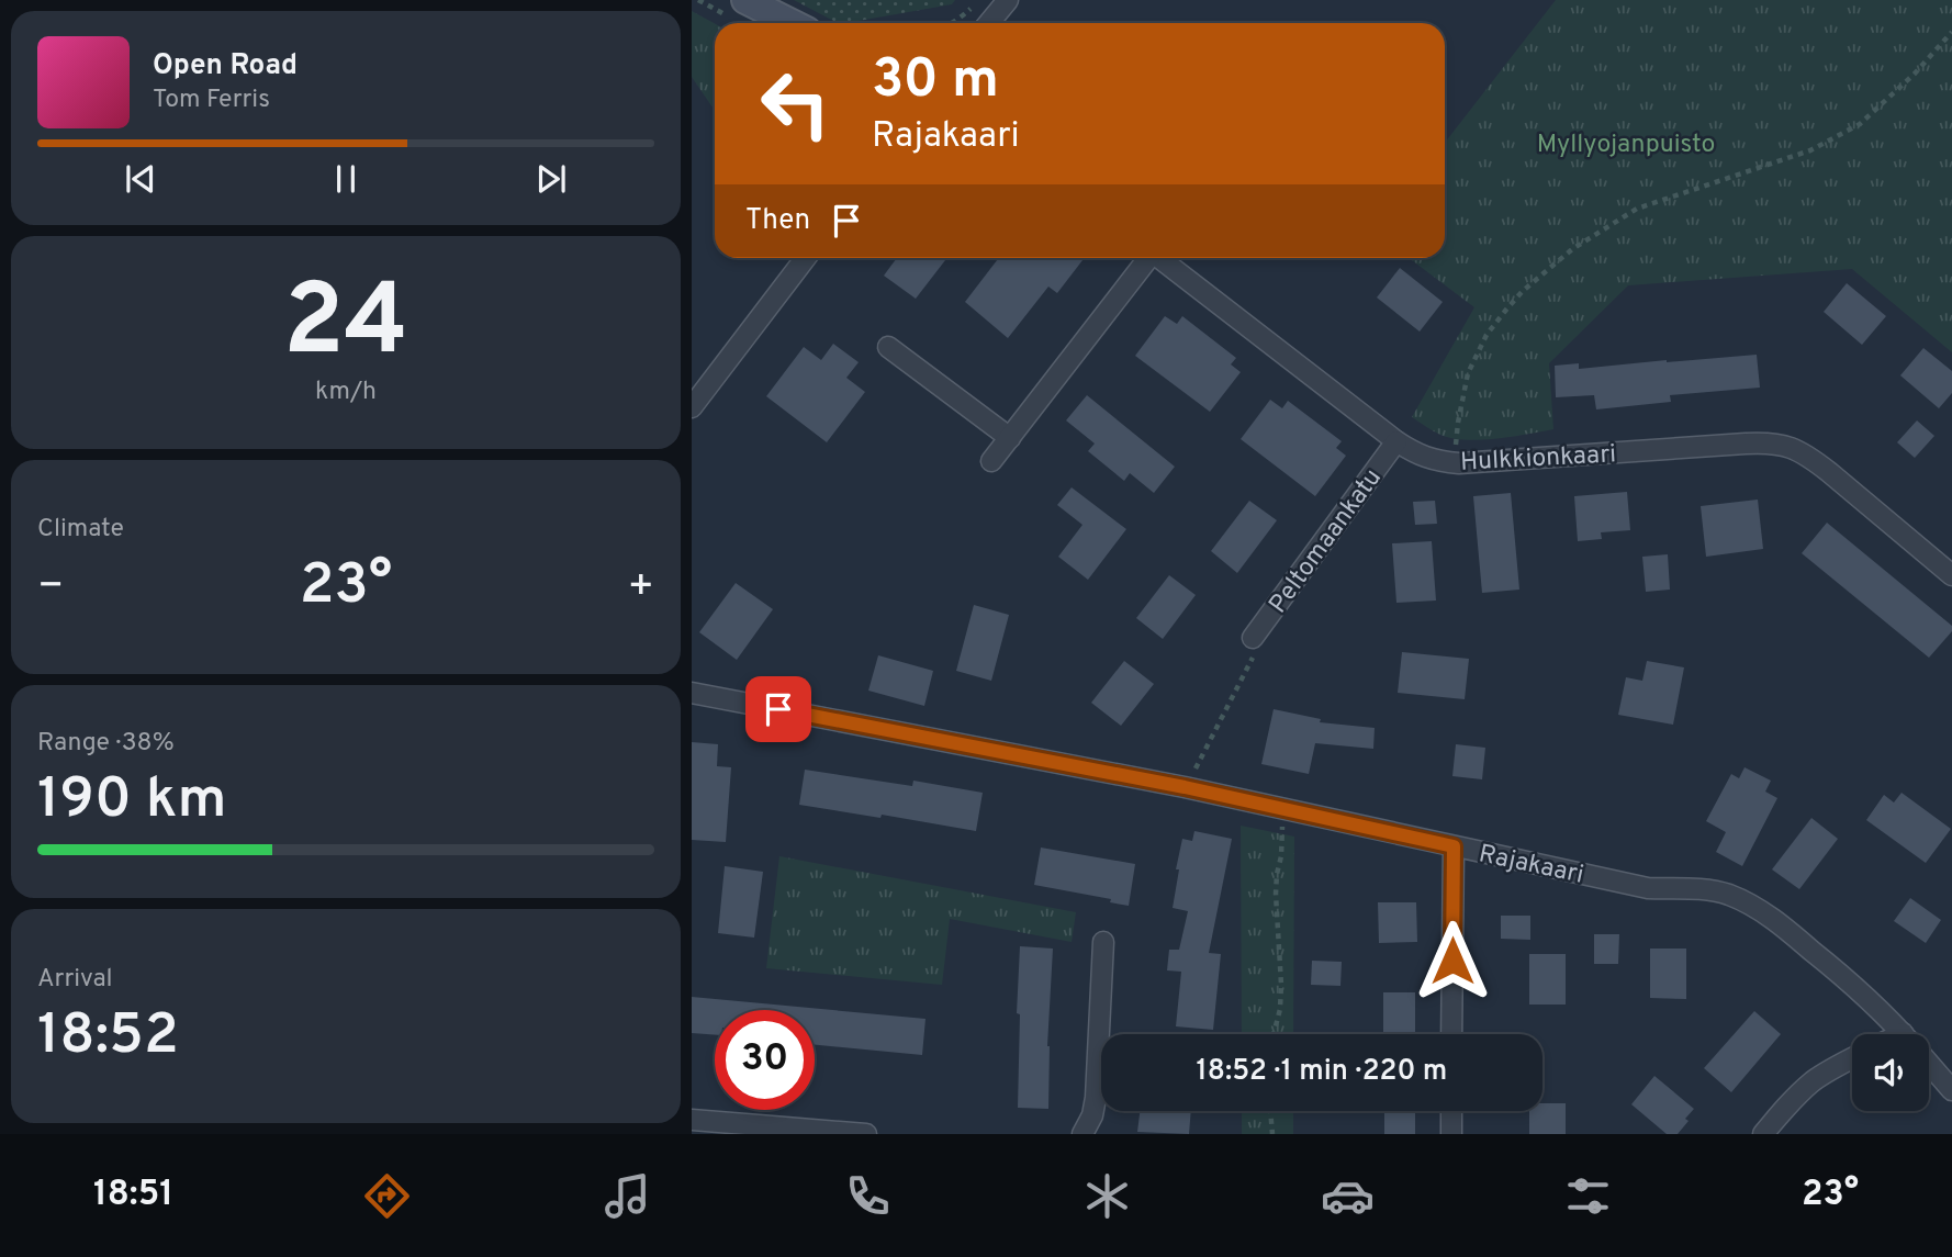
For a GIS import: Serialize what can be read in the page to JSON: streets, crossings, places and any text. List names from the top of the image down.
{
  "streets": {
    "street": ["Hulkkionkaari", "Peltomaankatu", "Rajakaari"]
  },
  "crossings": [
    ["Hulkkionkaari", "Peltomaankatu"]
  ],
  "parks": ["Myllyojanpuisto"],
  "page": {
    "turn": ["30 m", "Rajakaari"],
    "song": ["Open Road", "Tom Ferris"],
    "then": "Then",
    "tile": [
      ["24", "km/h"],
      "Climate",
      ["Range · 38%", "190 km"],
      ["Arrival", "18:52"]
    ],
    "heat": ["−", "23°", "+"],
    "limit": "30",
    "trip": "18:52 · 1 min · 220 m",
    "tabs": ["18:51", "23°"]
  }
}
